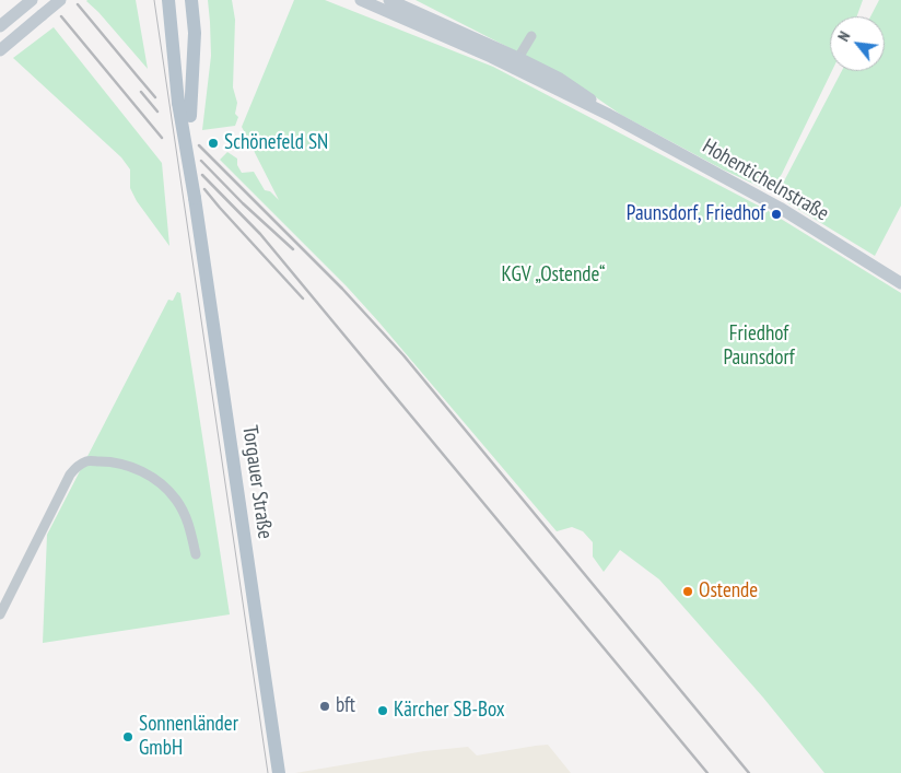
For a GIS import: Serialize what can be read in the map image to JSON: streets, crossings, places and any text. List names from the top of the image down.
{
  "streets": {
    "main road": ["Hohentichelnstraße", "Torgauer Straße"]
  },
  "parks": ["KGV „Ostende“", "Friedhof Paunsdorf"],
  "places": [
    "Schönefeld SN",
    "Paunsdorf, Friedhof",
    "Ostende",
    "bft",
    "Kärcher SB-Box",
    "Sonnenländer GmbH"
  ],
  "north": "top left"
}
